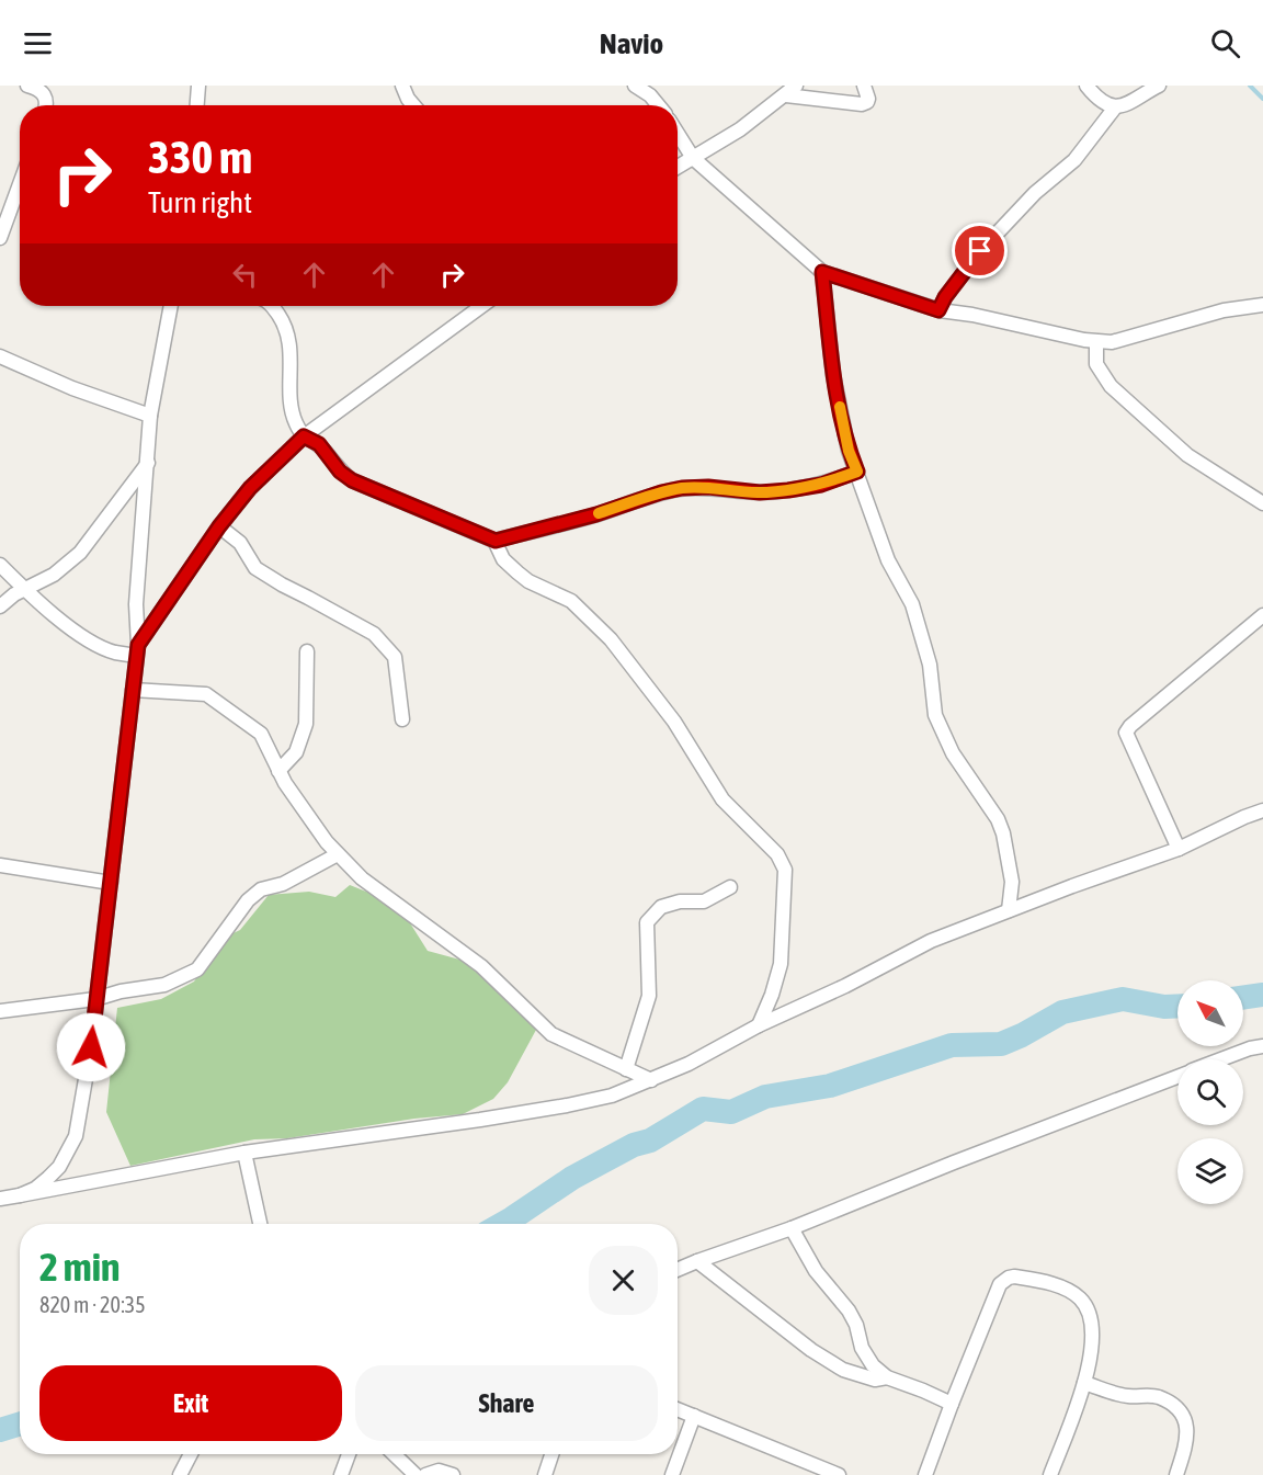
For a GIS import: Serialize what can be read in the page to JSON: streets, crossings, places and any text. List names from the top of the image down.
{
  "north": "top left",
  "page": {
    "header": "Navio",
    "turn": ["330 m", "Turn right"],
    "heading": ["2 min", "820 m · 20:35"],
    "buttons": ["Exit", "Share"]
  }
}
